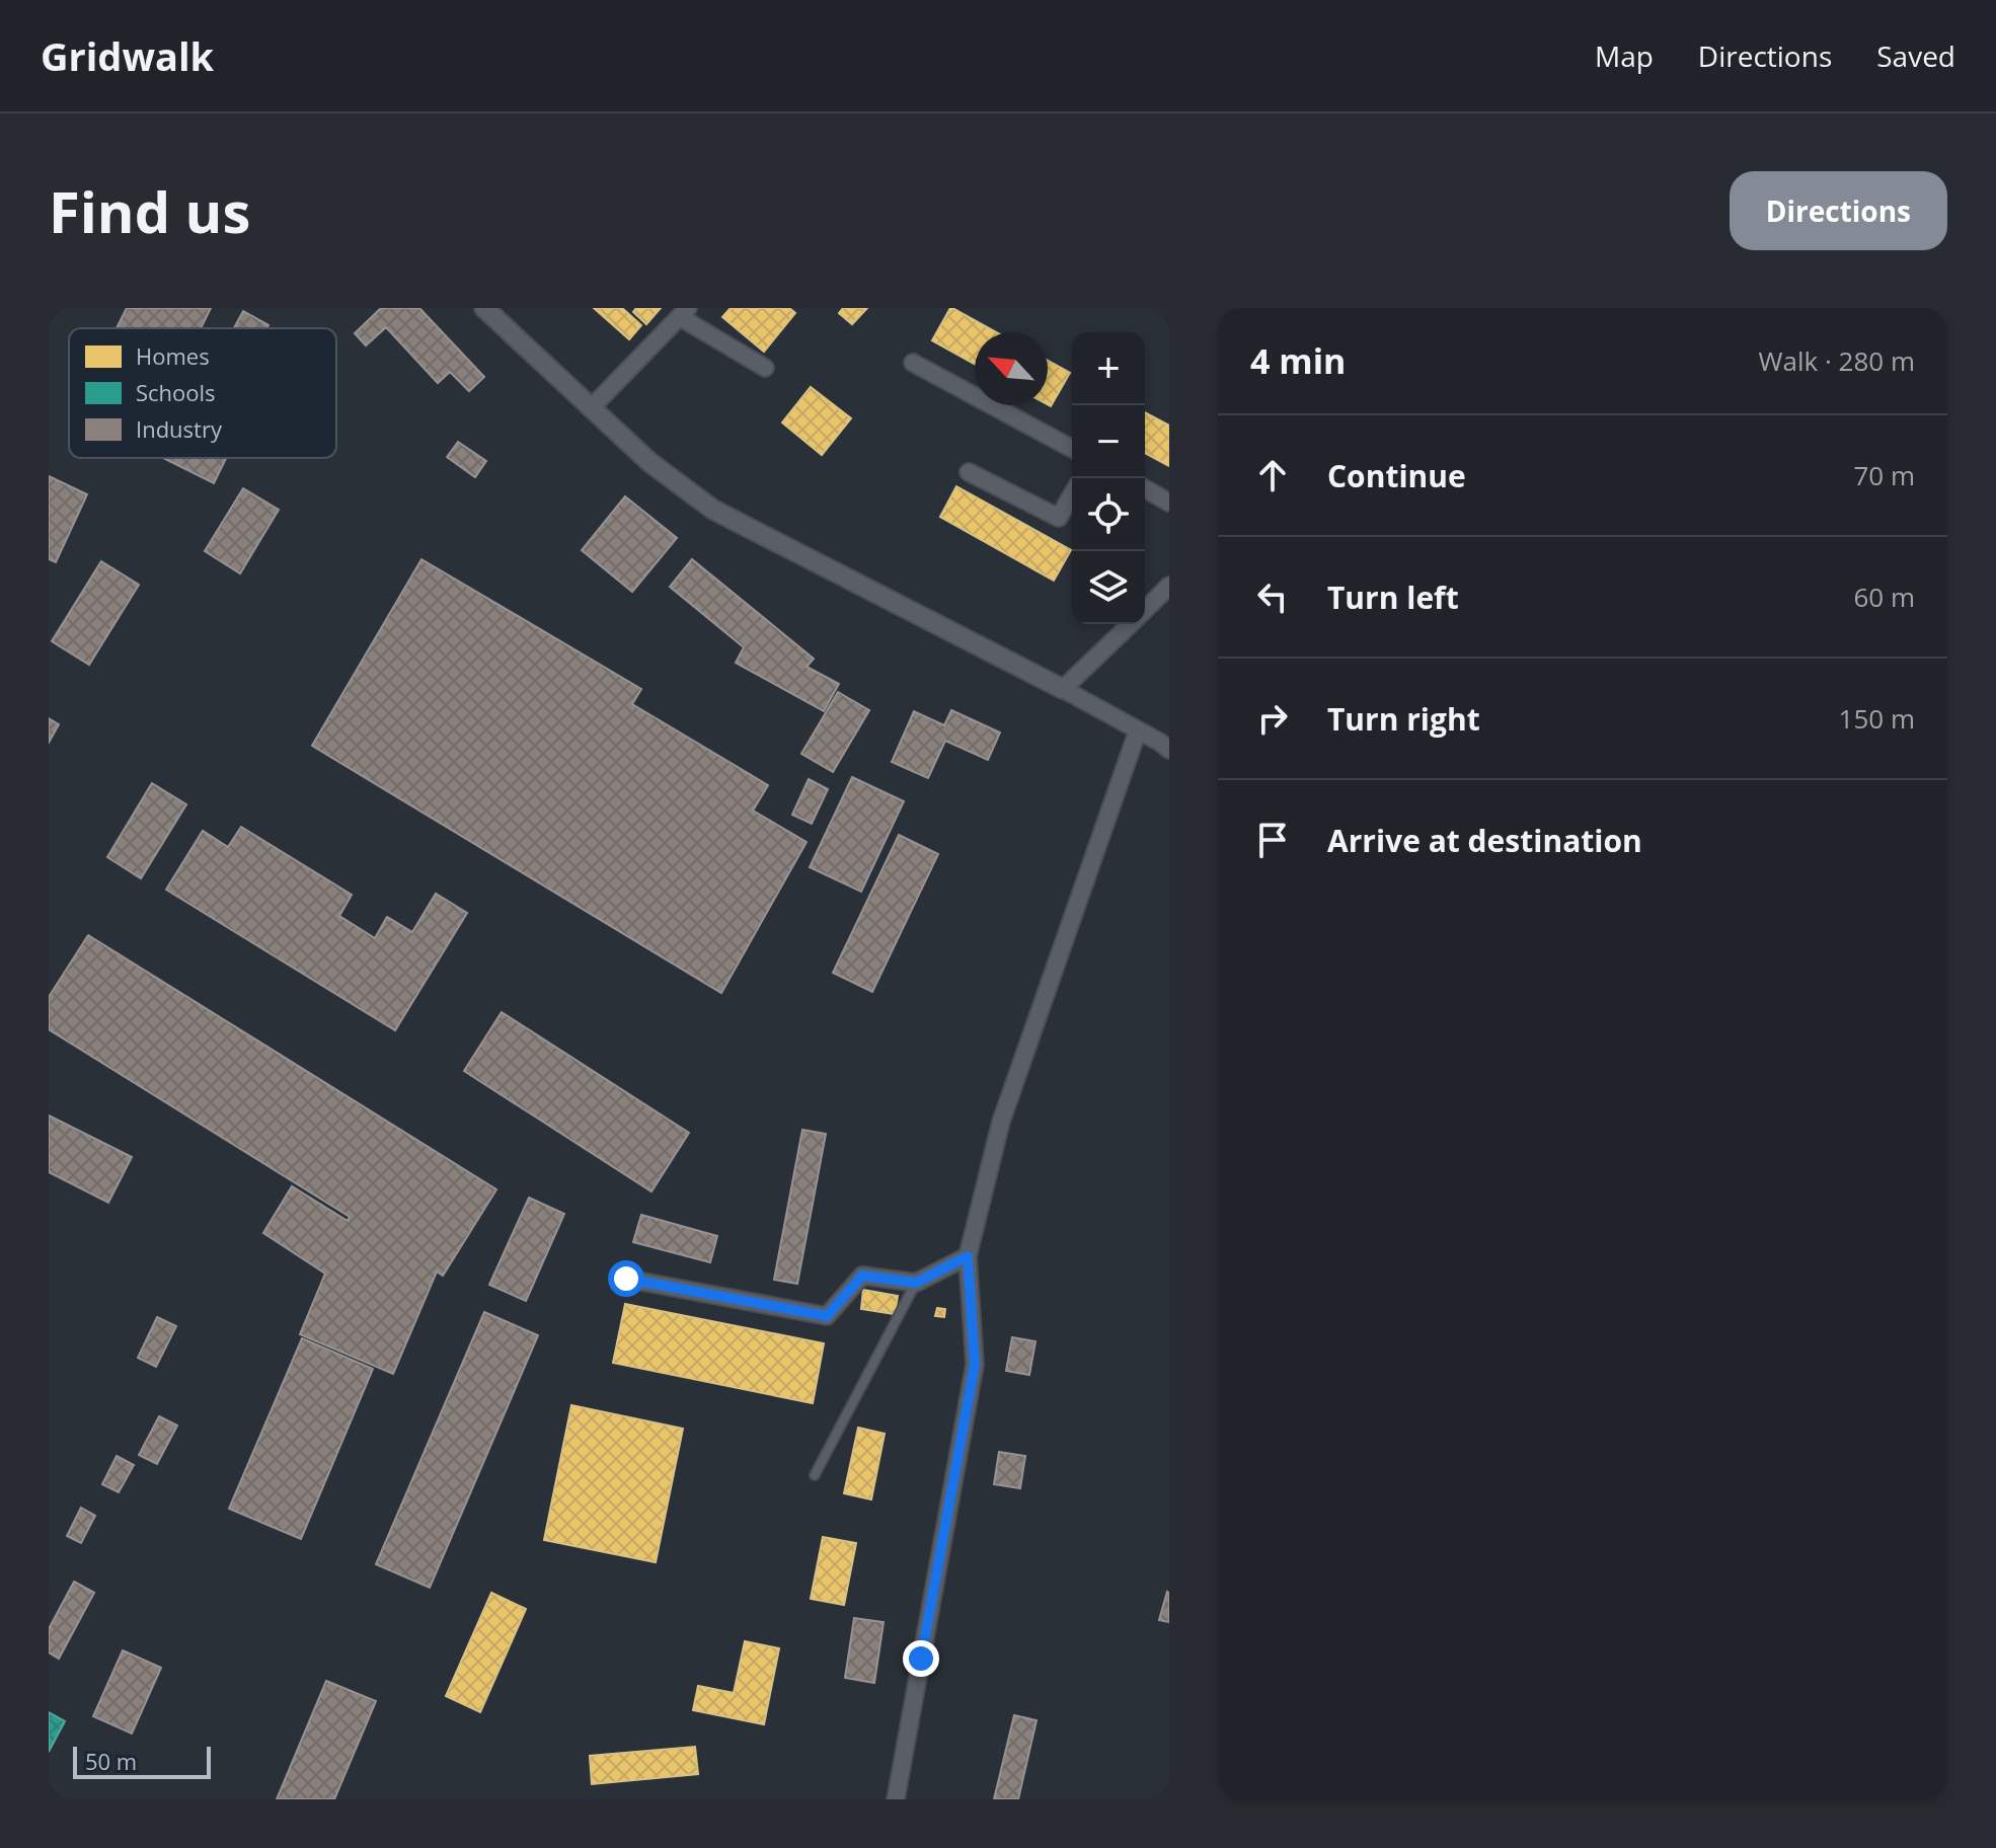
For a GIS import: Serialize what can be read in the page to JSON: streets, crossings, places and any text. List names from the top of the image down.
{
  "legend": ["Homes", "Schools", "Industry"],
  "scale_bar": "50 m",
  "north": "top left",
  "page": {
    "header": "Gridwalk",
    "nav": ["Map", "Directions", "Saved"],
    "buttons": "Directions",
    "title": "Find us",
    "heading": ["4 min", "Walk · 280 m"],
    "map_buttons": ["+", "−"],
    "list": [
      ["Continue", "70 m"],
      ["Turn left", "60 m"],
      ["Turn right", "150 m"],
      "Arrive at destination"
    ],
    "scale": "50 m"
  }
}
